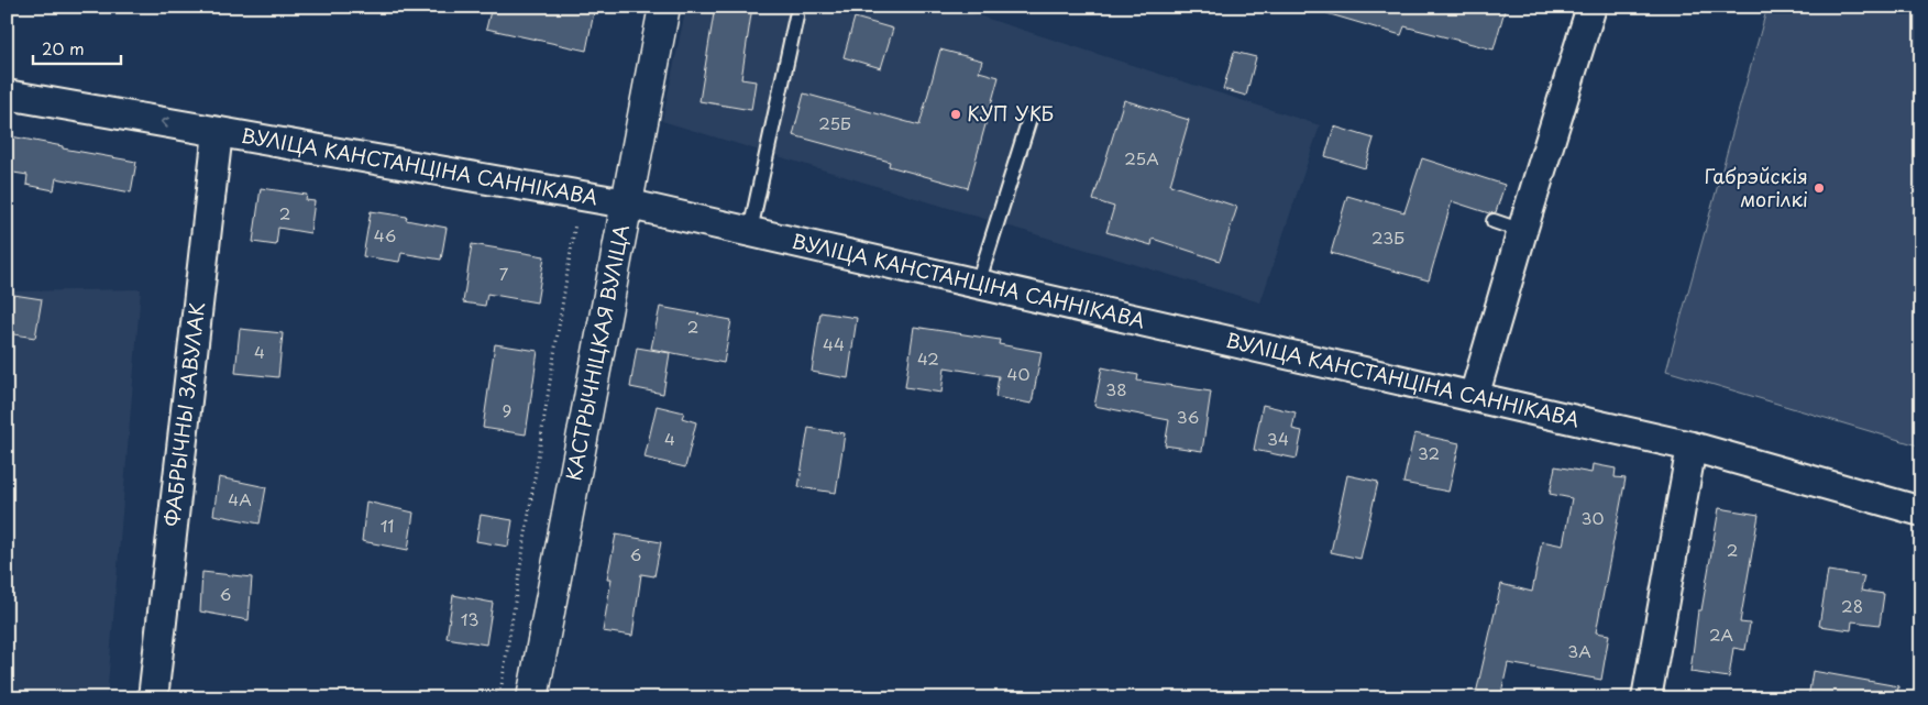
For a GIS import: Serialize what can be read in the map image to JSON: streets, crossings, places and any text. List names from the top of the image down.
{
  "streets": {
    "main road": ["КАСТРЫЧНІЦКАЯ ВУЛІЦА"],
    "street": ["ВУЛІЦА КАНСТАНЦІНА САННІКАВА", "ФАБРЫЧНЫ ЗАВУЛАК"]
  },
  "crossings": [
    ["ВУЛІЦА КАНСТАНЦІНА САННІКАВА", "КАСТРЫЧНІЦКАЯ ВУЛІЦА"],
    ["ВУЛІЦА КАНСТАНЦІНА САННІКАВА", "ФАБРЫЧНЫ ЗАВУЛАК"]
  ],
  "places": ["КУП УКБ", "Габрэйскія могілкі"],
  "house_numbers": [
    "25Б",
    "25А",
    "2",
    "46",
    "23Б",
    "7",
    "2",
    "44",
    "4",
    "42",
    "40",
    "38",
    "9",
    "36",
    "4",
    "34",
    "32",
    "4А",
    "30",
    "11",
    "2",
    "6",
    "6",
    "28",
    "13",
    "2А",
    "3А"
  ],
  "scale_bar": "20 m"
}
